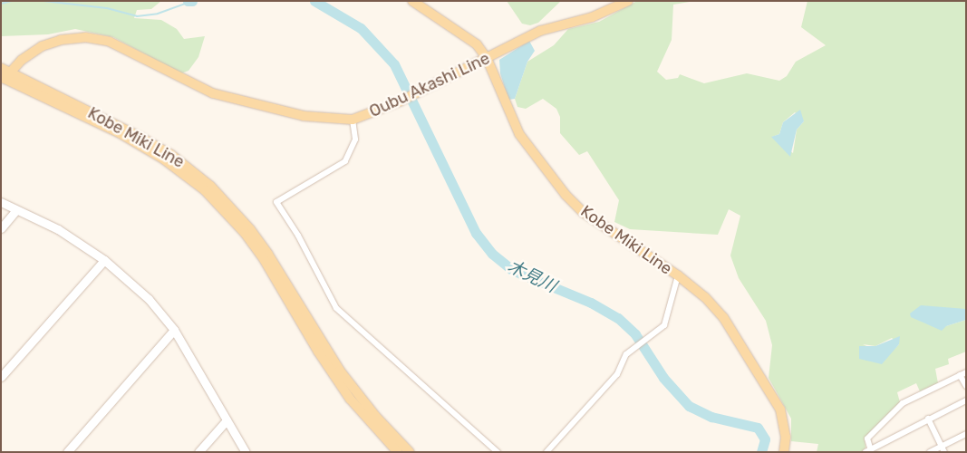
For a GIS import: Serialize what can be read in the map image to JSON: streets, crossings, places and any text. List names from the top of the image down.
{
  "streets": {
    "main road": ["Oubu Akashi Line", "Kobe Miki Line"]
  },
  "crossings": [
    ["Oubu Akashi Line", "Kobe Miki Line"]
  ],
  "water": ["木見川"]
}
